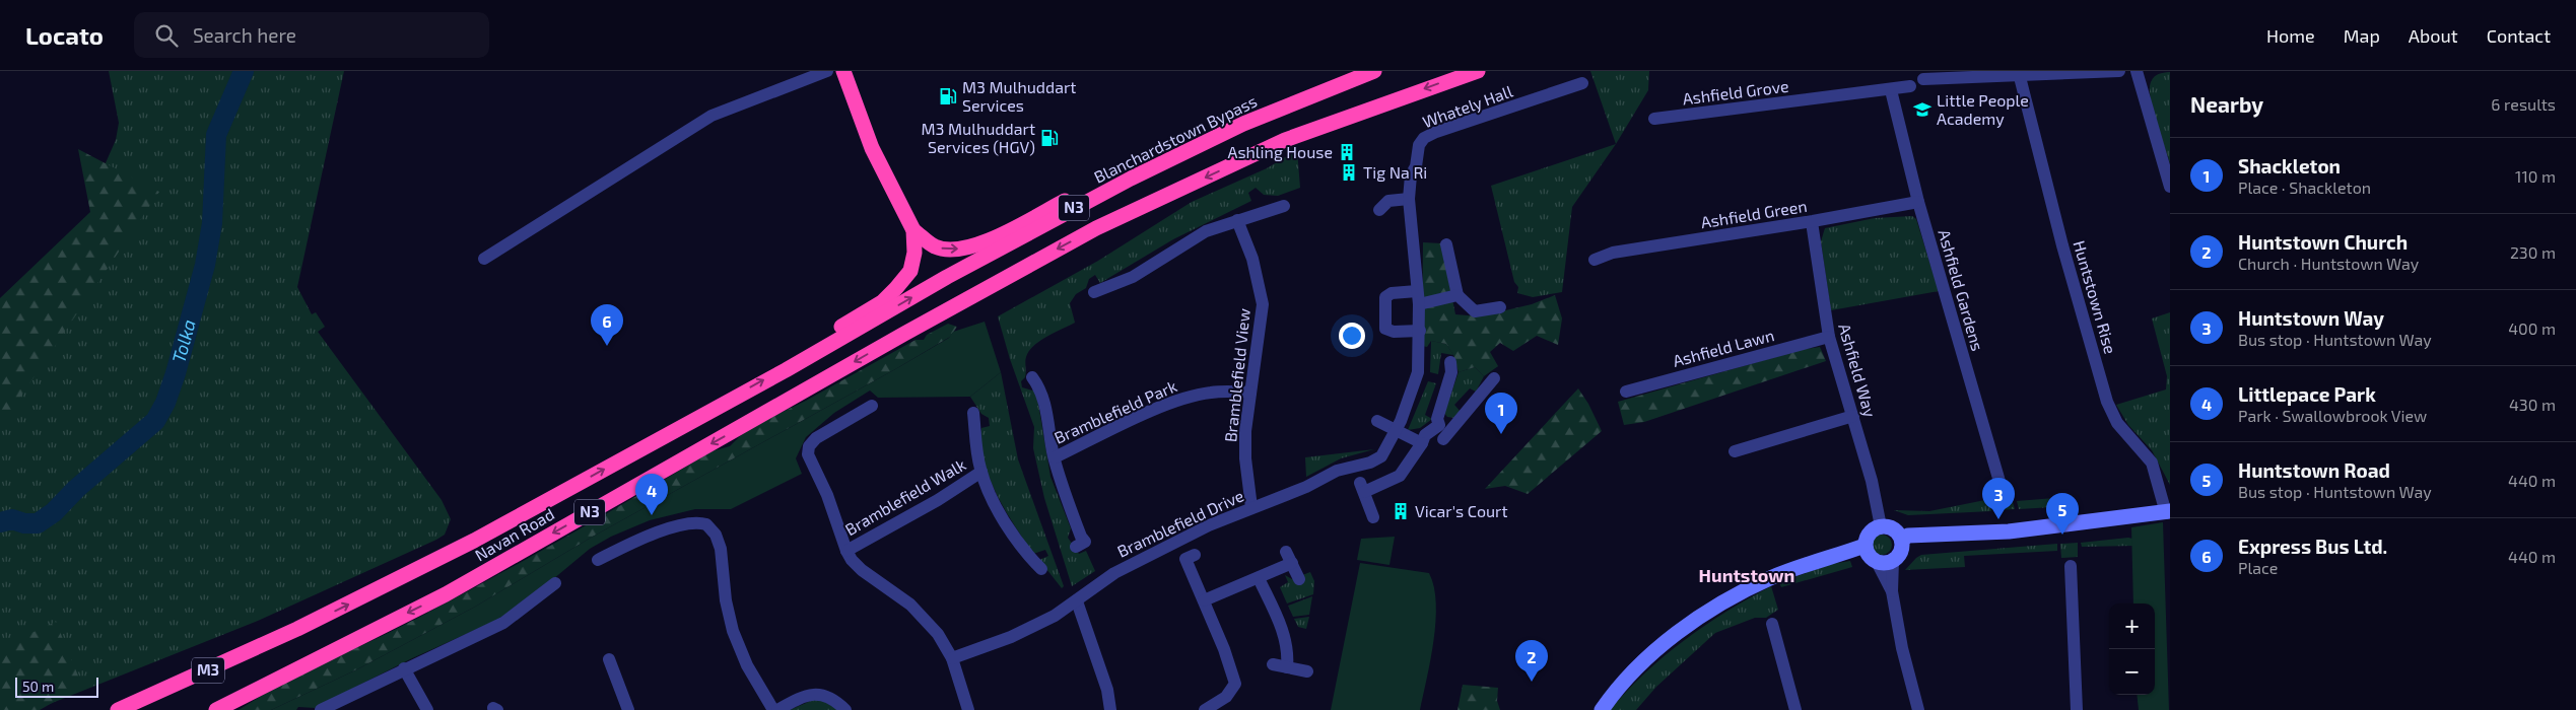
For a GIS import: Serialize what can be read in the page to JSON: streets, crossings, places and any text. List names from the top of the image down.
{
  "streets": {
    "highway": [
      "Blanchardstown Bypass",
      "N3",
      "Navan Road",
      "M3"
    ],
    "street": [
      "Ashfield Grove",
      "Whately Hall",
      "Ashfield Green",
      "Ashfield Gardens",
      "Huntstown Rise",
      "Ashfield Lawn",
      "Ashfield Way",
      "Bramblefield View",
      "Bramblefield Park",
      "Bramblefield Walk",
      "Bramblefield Drive"
    ]
  },
  "crossings": [
    ["Ashfield Grove", "Ashfield Gardens"],
    ["Whately Hall", "Bramblefield Drive"],
    ["Blanchardstown Bypass", "Navan Road"],
    ["Ashfield Green", "Ashfield Gardens"],
    ["Ashfield Green", "Ashfield Way"],
    ["Ashfield Lawn", "Ashfield Way"],
    ["Bramblefield View", "Bramblefield Park"],
    ["Bramblefield View", "Bramblefield Drive"],
    ["Navan Road", "M3"]
  ],
  "districts": ["Huntstown"],
  "water": ["Tolka"],
  "places": {
    "fuel station": ["M3 Mulhuddart Services", "M3 Mulhuddart Services (HGV)"],
    "school or university": ["Little People Academy"],
    "building": ["Ashling House", "Tig Na Ri", "Vicar's Court"]
  },
  "scale_bar": "50 m",
  "page": {
    "header": "Locato",
    "search": "Search here",
    "nav": [
      "Home",
      "Map",
      "About",
      "Contact"
    ],
    "heading": ["Nearby", "6 results"],
    "list": [
      {
        "mark": "1",
        "name": "Shackleton",
        "note": "Place · Shackleton",
        "value": "110 m"
      },
      {
        "mark": "2",
        "name": "Huntstown Church",
        "note": "Church · Huntstown Way",
        "value": "230 m"
      },
      {
        "mark": "3",
        "name": "Huntstown Way",
        "note": "Bus stop · Huntstown Way",
        "value": "400 m"
      },
      {
        "mark": "4",
        "name": "Littlepace Park",
        "note": "Park · Swallowbrook View",
        "value": "430 m"
      },
      {
        "mark": "5",
        "name": "Huntstown Road",
        "note": "Bus stop · Huntstown Way",
        "value": "440 m"
      },
      {
        "mark": "6",
        "name": "Express Bus Ltd.",
        "note": "Place",
        "value": "440 m"
      }
    ],
    "pins": [
      "6",
      "1",
      "4",
      "3",
      "5",
      "2"
    ],
    "map_buttons": ["+", "−"],
    "scale": "50 m"
  }
}
